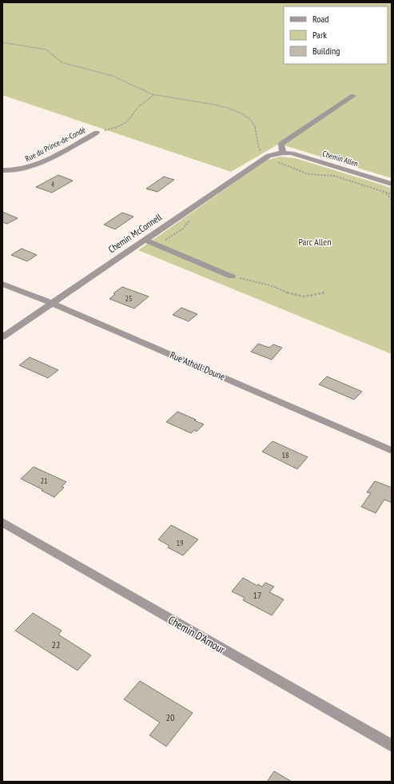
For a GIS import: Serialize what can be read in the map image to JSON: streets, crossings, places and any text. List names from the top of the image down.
{
  "streets": {
    "street": [
      "Rue du Prince-de-Condé",
      "Chemin Allen",
      "Chemin McConnell",
      "Rue Atholl-Doune",
      "Chemin D'Amour"
    ]
  },
  "crossings": [
    ["Chemin Allen", "Chemin McConnell"],
    ["Chemin McConnell", "Rue Atholl-Doune"]
  ],
  "parks": ["Parc Allen"],
  "house_numbers": [
    "4",
    "25",
    "18",
    "21",
    "19",
    "17",
    "22",
    "20"
  ],
  "legend": ["Road", "Park", "Building"]
}
